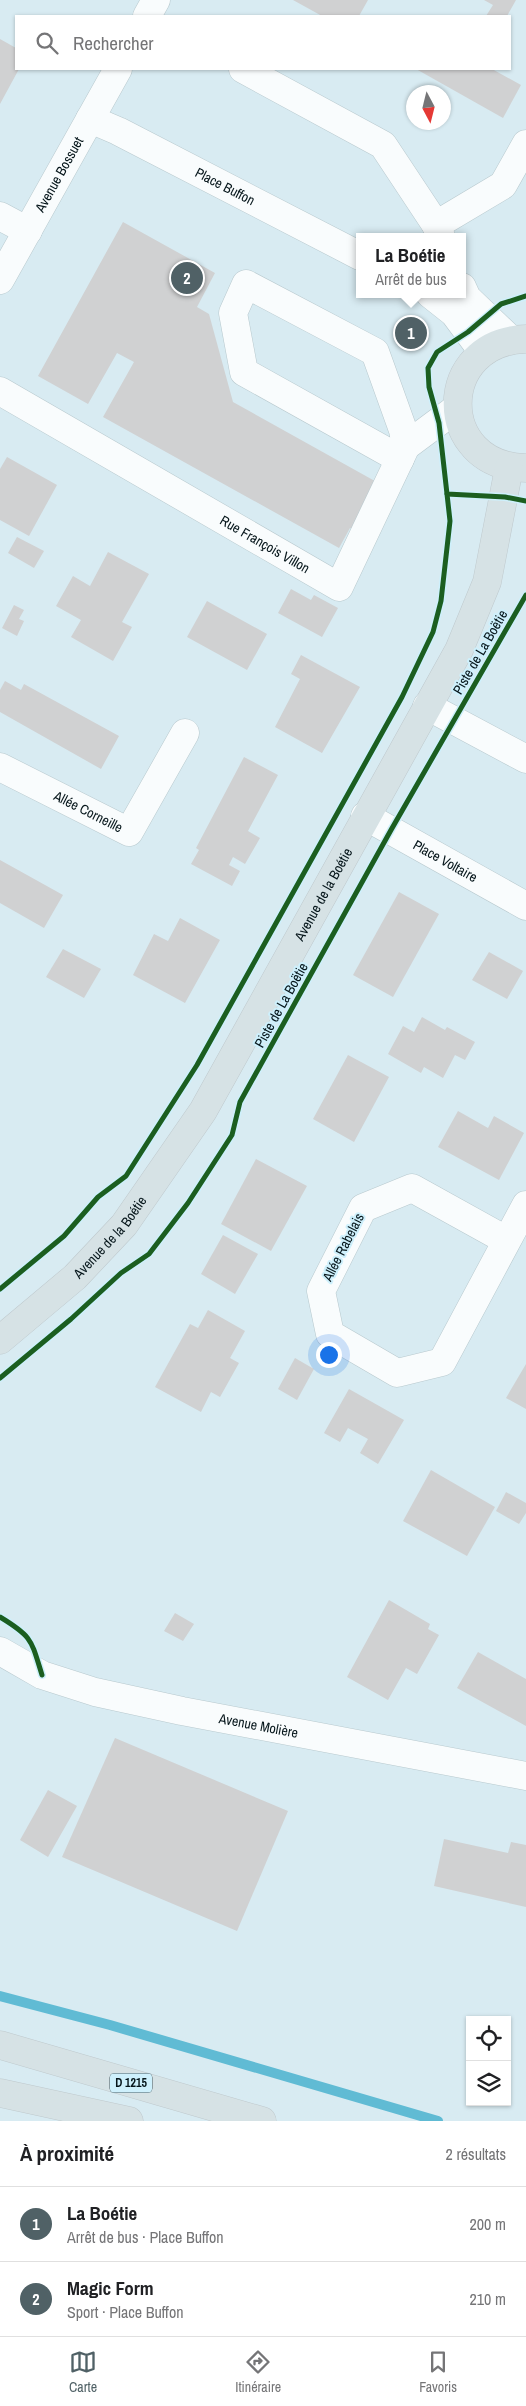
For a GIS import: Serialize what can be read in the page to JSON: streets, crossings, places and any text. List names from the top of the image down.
{
  "streets": {
    "main road": ["Avenue de la Boétie", "D 1215"],
    "street": [
      "Avenue Bossuet",
      "Place Buffon",
      "Rue François Villon",
      "Allée Corneille",
      "Place Voltaire",
      "Allée Rabelais",
      "Avenue Molière"
    ],
    "cycle path": ["Piste de La Boëtie"]
  },
  "crossings": [
    ["Avenue Bossuet", "Place Buffon"],
    ["Place Voltaire", "Avenue de la Boétie"]
  ],
  "north": "bottom",
  "page": {
    "search": "Rechercher",
    "popup": ["La Boétie", "Arrêt de bus"],
    "pins": ["2", "1"],
    "heading": ["À proximité", "2 résultats"],
    "list": [
      {
        "mark": "1",
        "name": "La Boétie",
        "note": "Arrêt de bus · Place Buffon",
        "value": "200 m"
      },
      {
        "mark": "2",
        "name": "Magic Form",
        "note": "Sport · Place Buffon",
        "value": "210 m"
      }
    ],
    "nav": ["Carte", "Itinéraire", "Favoris"]
  }
}
